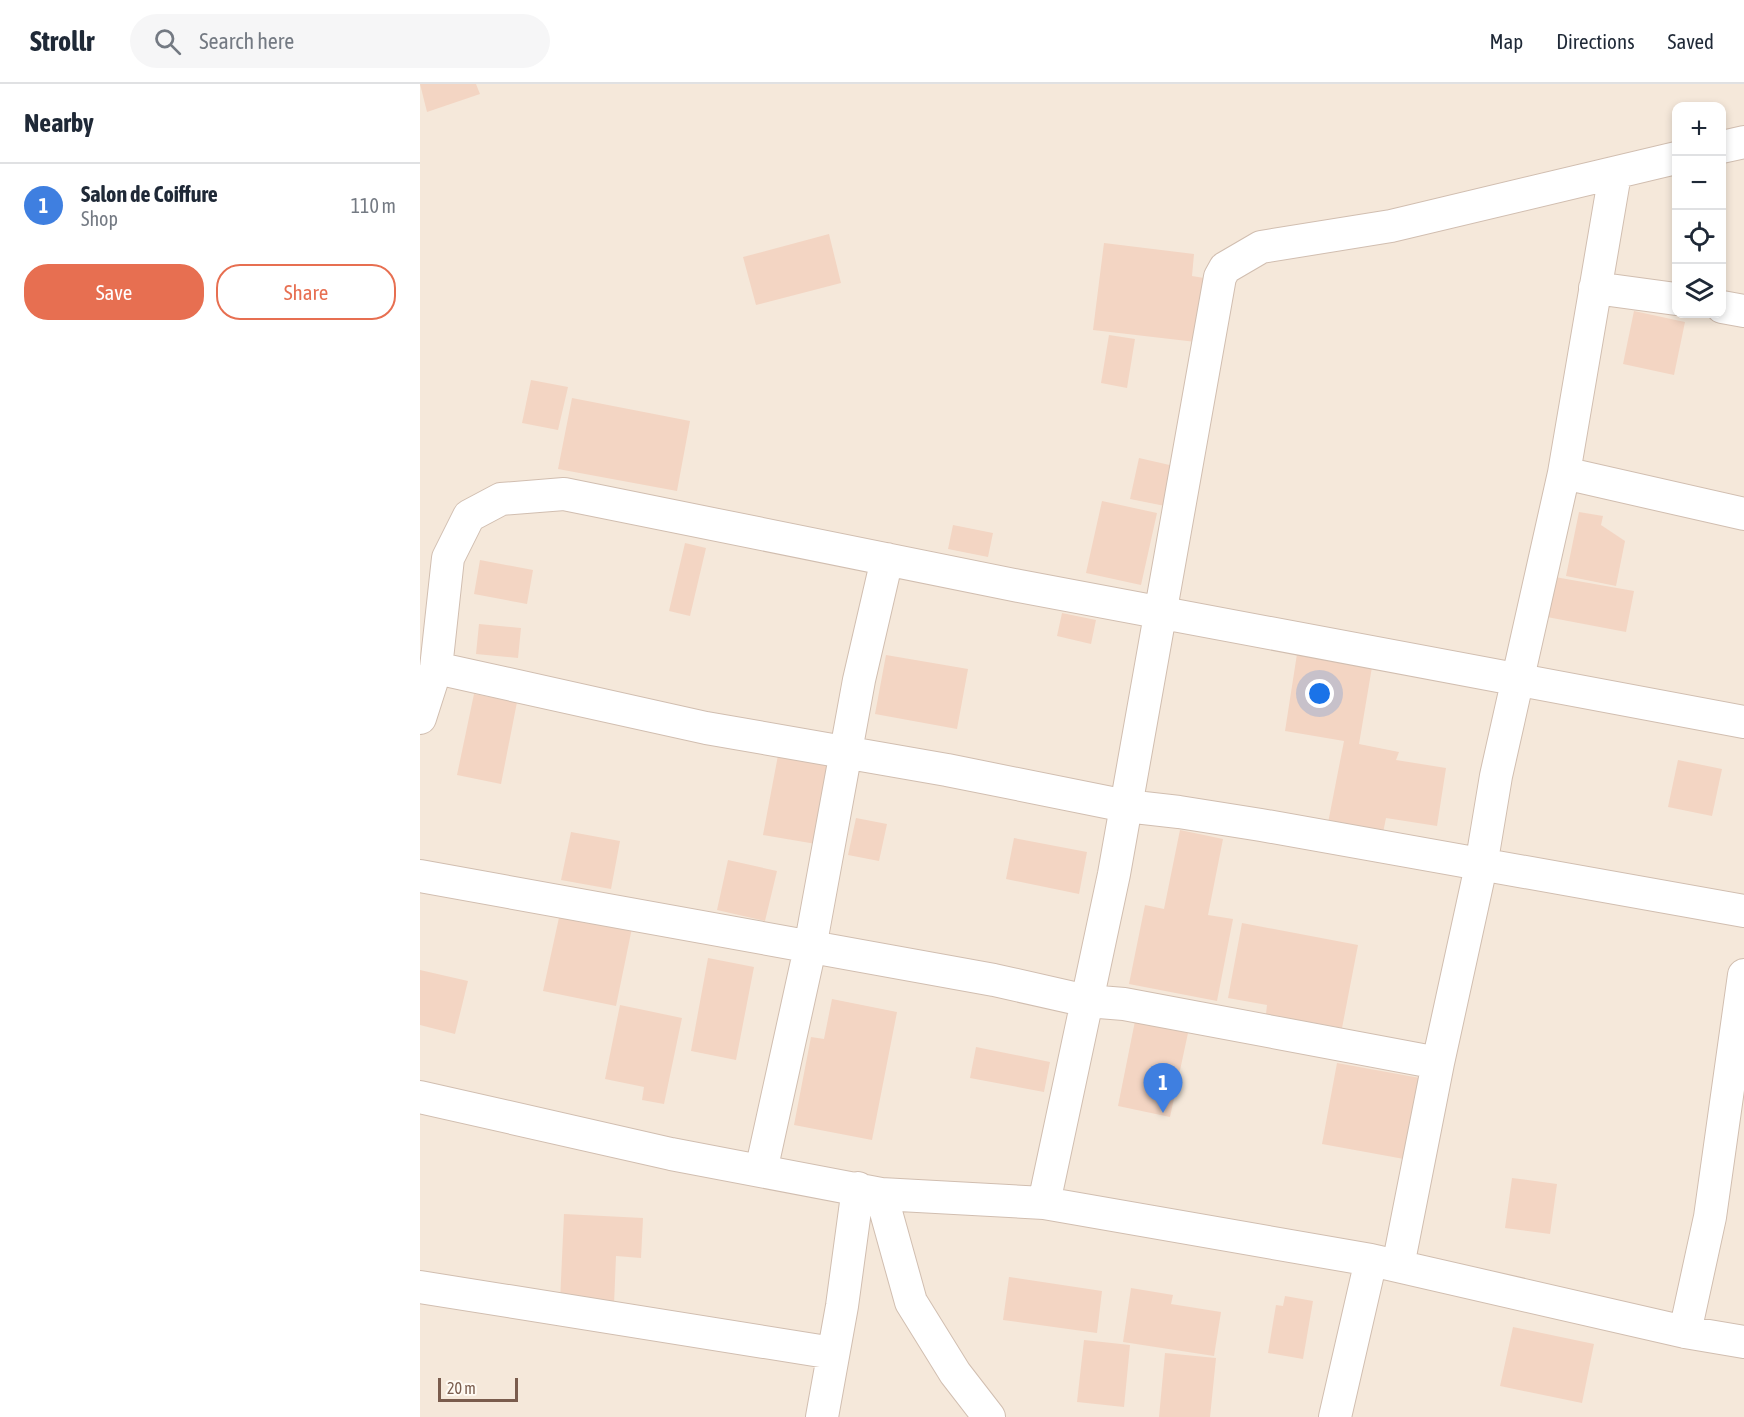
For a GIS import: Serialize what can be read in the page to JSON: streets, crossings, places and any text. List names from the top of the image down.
{
  "scale_bar": "20 m",
  "page": {
    "header": "Strollr",
    "search": "Search here",
    "nav": ["Map", "Directions", "Saved"],
    "heading": "Nearby",
    "map_buttons": ["+", "−"],
    "list": [
      {
        "mark": "1",
        "name": "Salon de Coiffure",
        "note": "Shop",
        "value": "110 m"
      }
    ],
    "buttons": ["Save", "Share"],
    "pins": "1",
    "scale": "20 m"
  }
}
